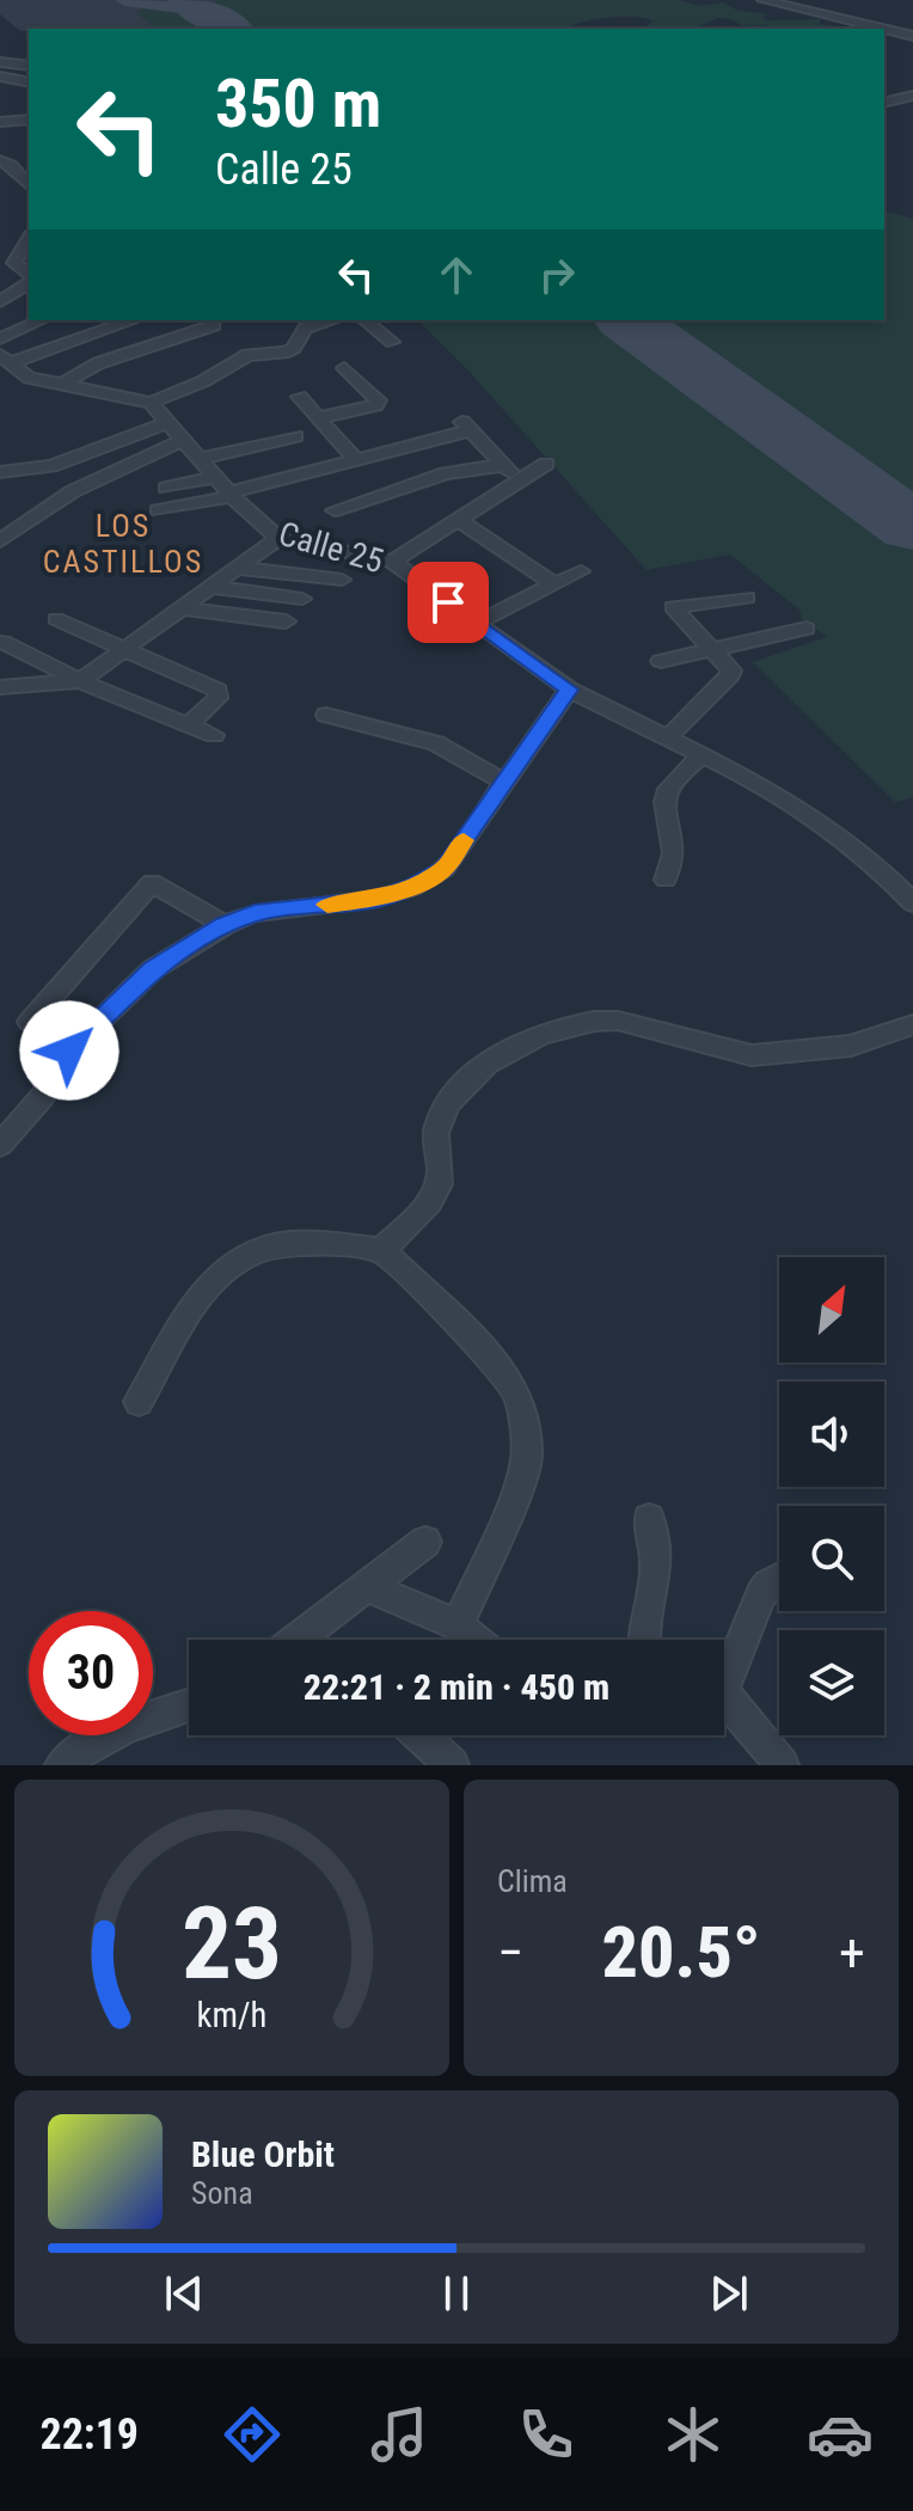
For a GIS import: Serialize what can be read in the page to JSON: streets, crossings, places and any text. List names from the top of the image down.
{
  "streets": {
    "street": ["Calle 25"]
  },
  "districts": ["LOS CASTILLOS"],
  "north": "top right",
  "page": {
    "turn": ["350 m", "Calle 25"],
    "limit": "30",
    "trip": "22:21 · 2 min · 450 m",
    "tile": "Clima",
    "heat": ["−", "20.5°", "+"],
    "song": ["Blue Orbit", "Sona"],
    "tabs": "22:19",
    "gauge": ["23", "km/h"]
  }
}
